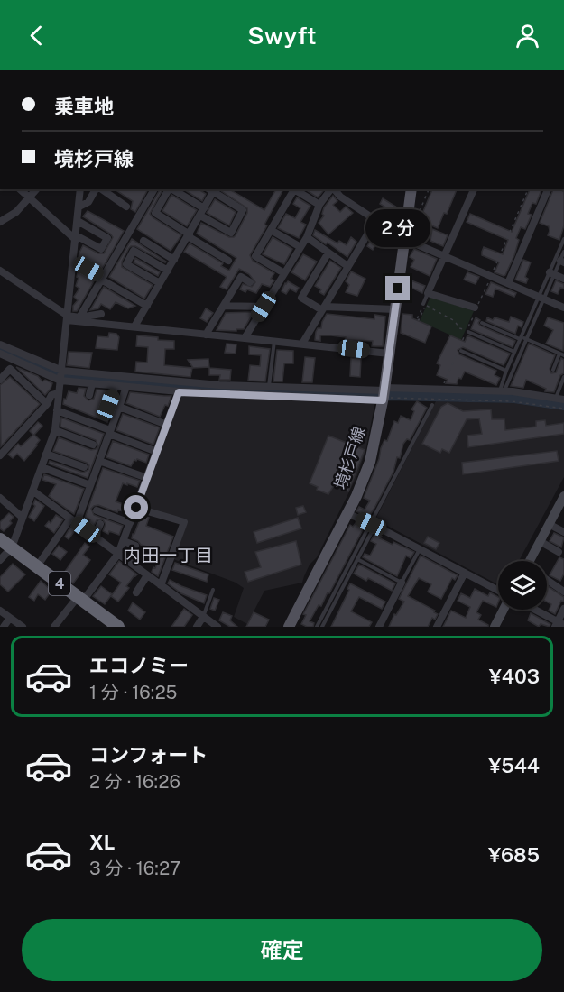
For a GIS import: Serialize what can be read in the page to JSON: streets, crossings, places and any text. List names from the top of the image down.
{
  "streets": {
    "highway": ["4"],
    "main road": ["境杉戸線"]
  },
  "districts": ["内田一丁目"],
  "page": {
    "header": "Swyft",
    "banner": ["乗車地", "境杉戸線"],
    "bubble": "2 分",
    "list": [
      {
        "name": "エコノミー",
        "note": "1 分 · 16:25",
        "value": "¥403"
      },
      {
        "name": "コンフォート",
        "note": "2 分 · 16:26",
        "value": "¥544"
      },
      {
        "name": "XL",
        "note": "3 分 · 16:27",
        "value": "¥685"
      }
    ],
    "buttons": "確定"
  }
}
